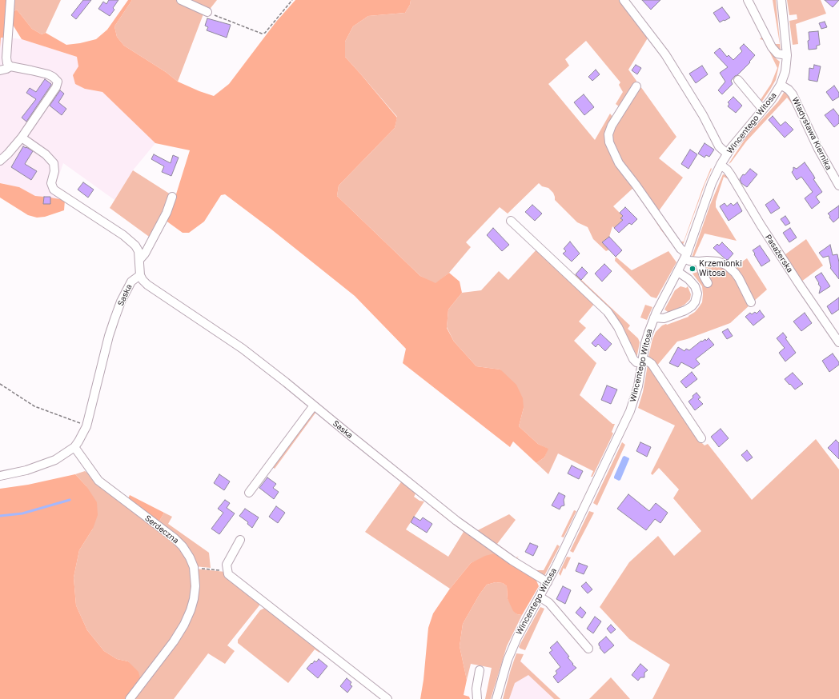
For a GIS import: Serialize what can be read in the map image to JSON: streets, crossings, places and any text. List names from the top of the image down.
{
  "streets": {
    "street": [
      "Wincentego Witosa",
      "Władysława Kiernika",
      "Pasażerska",
      "Saska",
      "Serdeczna"
    ]
  },
  "crossings": [
    ["Wincentego Witosa", "Władysława Kiernika"],
    ["Wincentego Witosa", "Pasażerska"],
    ["Wincentego Witosa", "Saska"],
    ["Saska", "Serdeczna"]
  ],
  "places": ["Krzemionki Witosa"]
}
